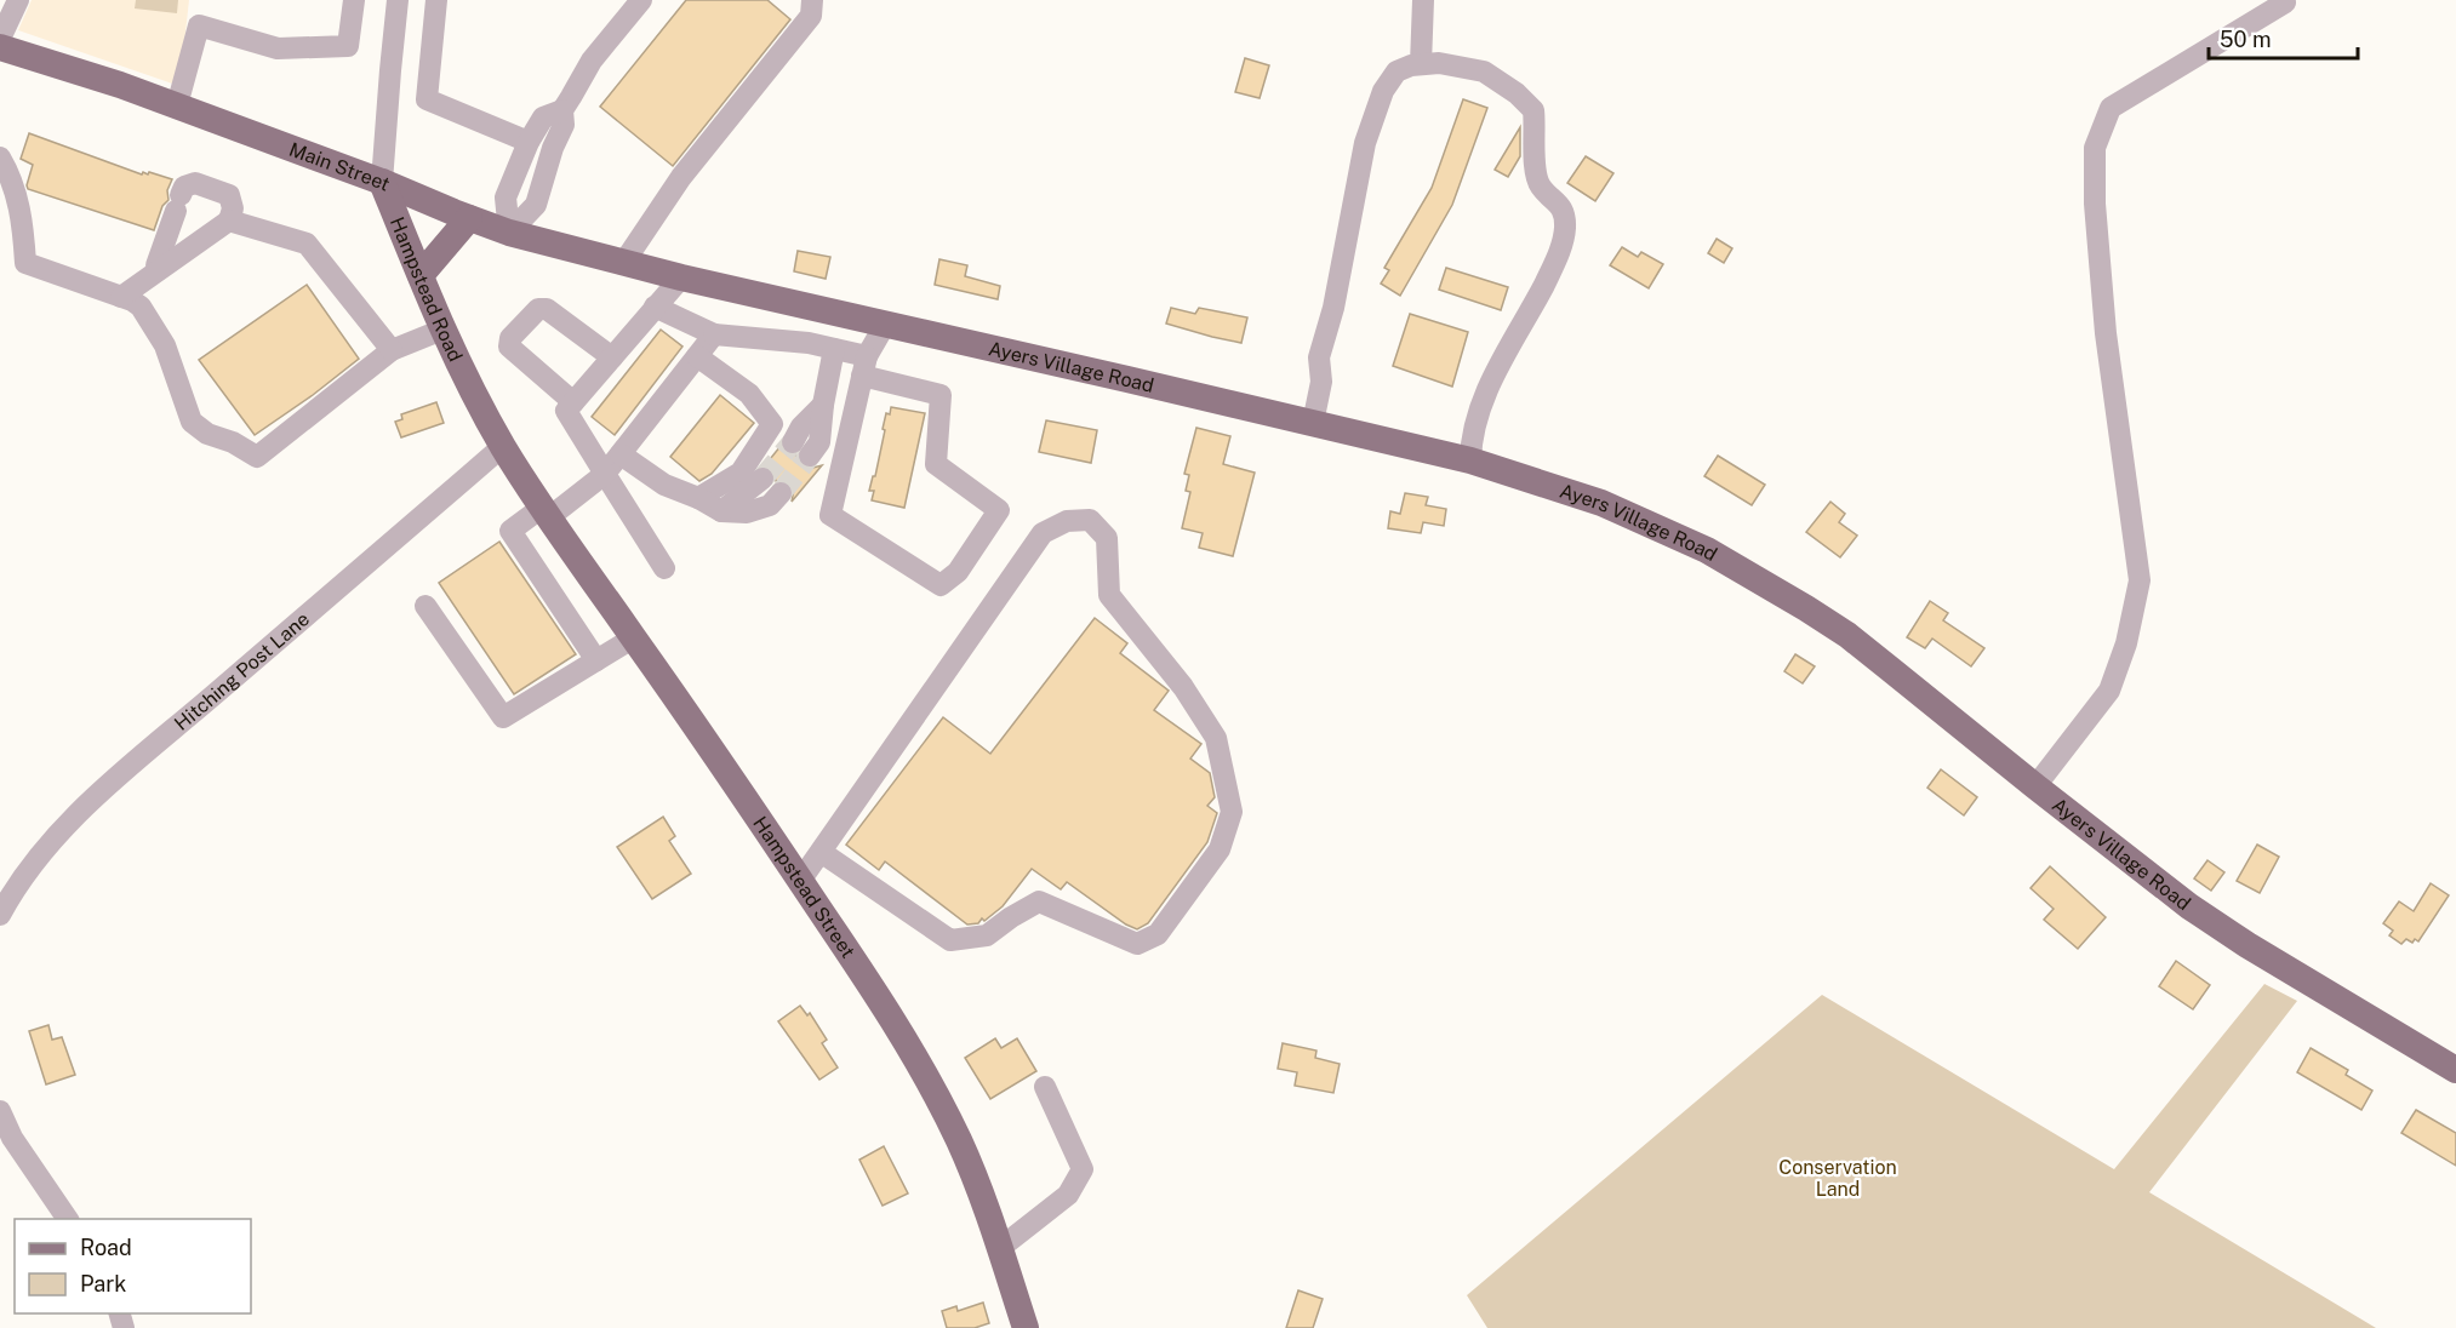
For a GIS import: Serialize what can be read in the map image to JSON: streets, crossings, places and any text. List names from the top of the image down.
{
  "streets": {
    "main road": [
      "Main Street",
      "Hampstead Road",
      "Ayers Village Road",
      "Hampstead Street"
    ],
    "street": ["Hitching Post Lane"]
  },
  "crossings": [
    ["Main Street", "Hampstead Road"],
    ["Main Street", "Ayers Village Road"],
    ["Hampstead Road", "Hitching Post Lane"],
    ["Hampstead Road", "Hampstead Street"]
  ],
  "parks": ["Conservation Land"],
  "legend": ["Road", "Park"],
  "scale_bar": "50 m"
}
